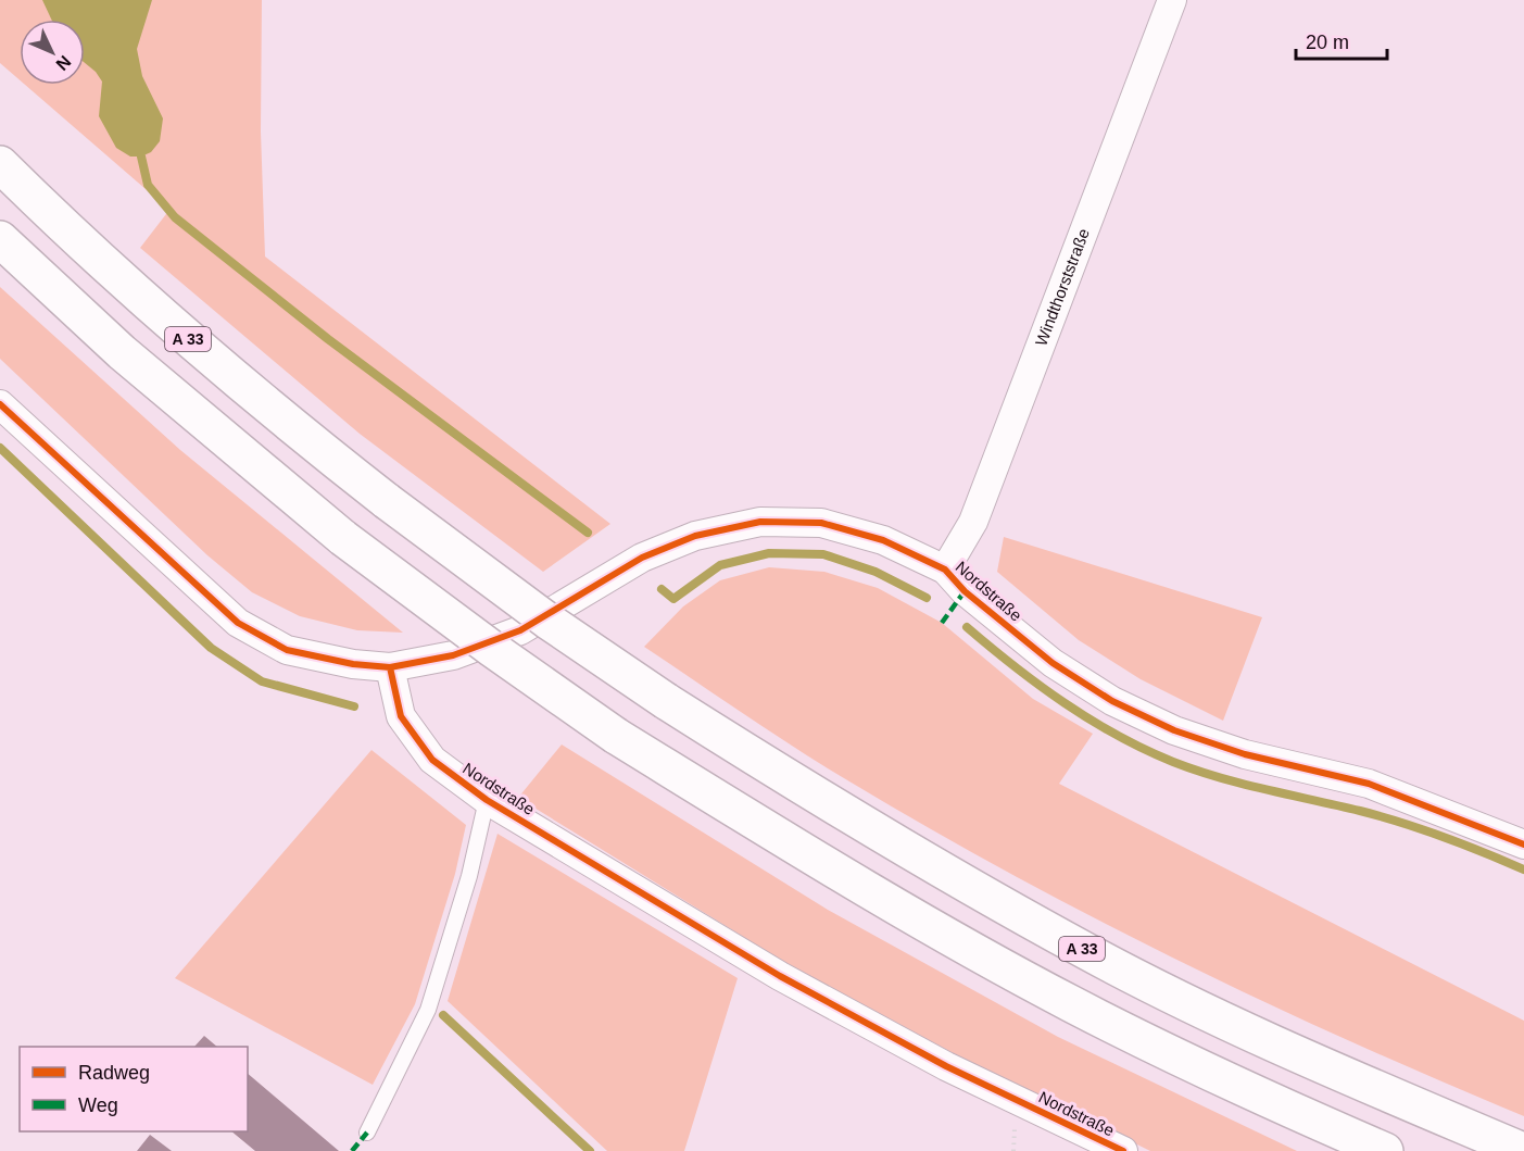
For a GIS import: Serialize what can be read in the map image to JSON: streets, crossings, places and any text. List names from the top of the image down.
{
  "streets": {
    "highway": ["A 33"],
    "street": ["Windthorststraße", "Nordstraße"]
  },
  "crossings": [
    ["Windthorststraße", "Nordstraße"]
  ],
  "legend": ["Radweg", "Weg"],
  "scale_bar": "20 m",
  "north": "bottom right"
}
